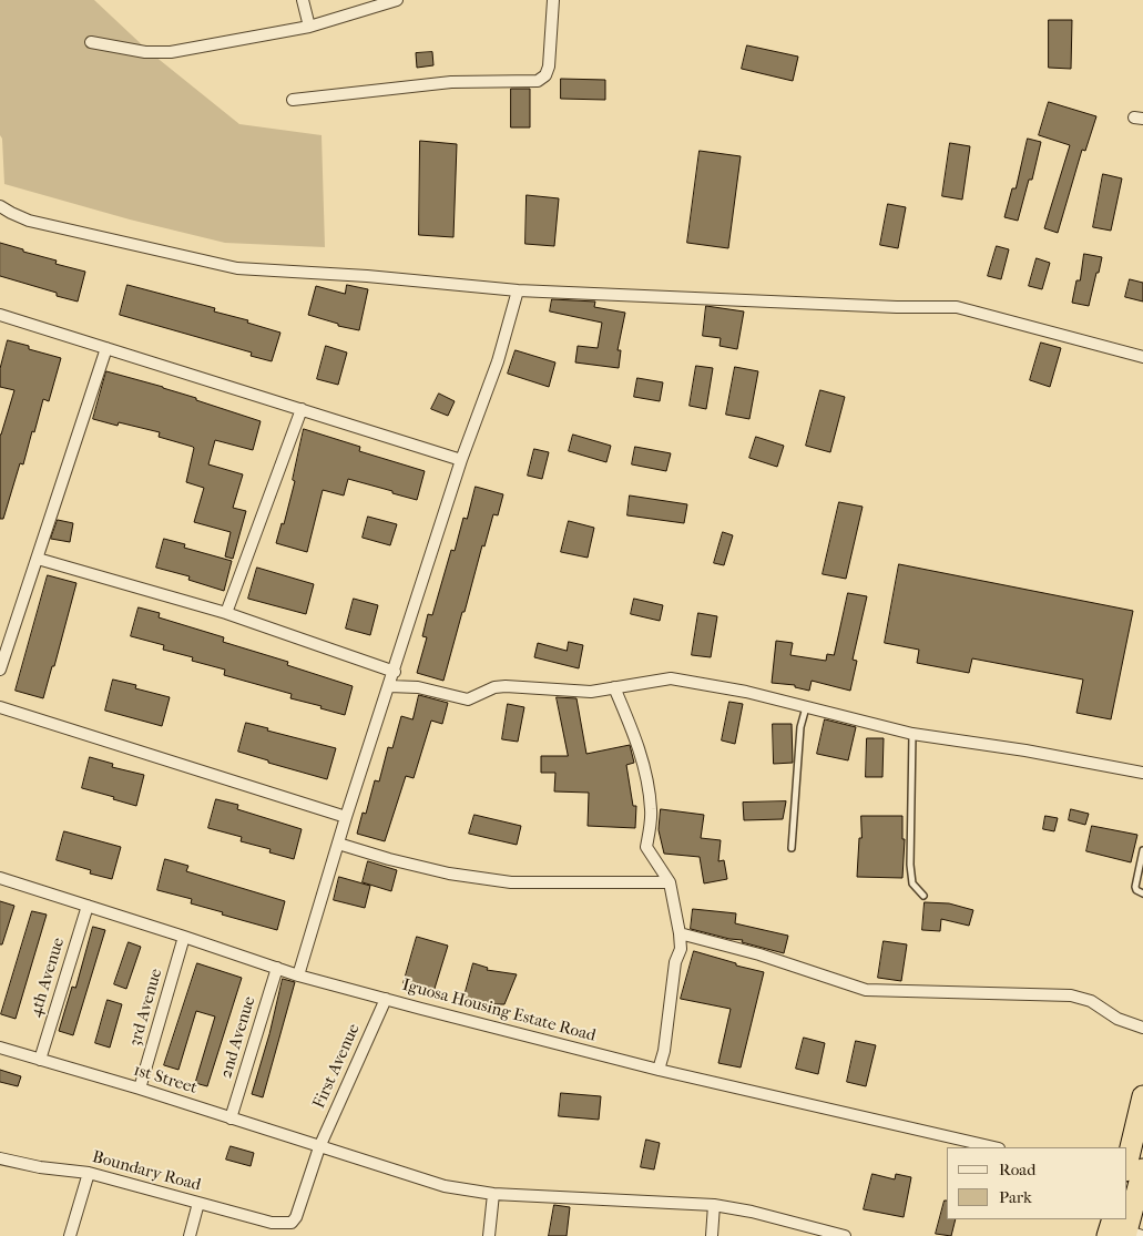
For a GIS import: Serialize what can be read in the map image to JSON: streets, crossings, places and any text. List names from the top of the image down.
{
  "streets": {
    "street": [
      "4th Avenue",
      "3rd Avenue",
      "Iguosa Housing Estate Road",
      "2nd Avenue",
      "First Avenue",
      "1st Street",
      "Boundary Road"
    ]
  },
  "crossings": [
    ["4th Avenue", "Iguosa Housing Estate Road"],
    ["4th Avenue", "1st Street"],
    ["3rd Avenue", "Iguosa Housing Estate Road"],
    ["3rd Avenue", "1st Street"],
    ["Iguosa Housing Estate Road", "2nd Avenue"],
    ["Iguosa Housing Estate Road", "First Avenue"],
    ["2nd Avenue", "1st Street"],
    ["First Avenue", "1st Street"],
    ["First Avenue", "Boundary Road"]
  ],
  "legend": ["Road", "Park"]
}
